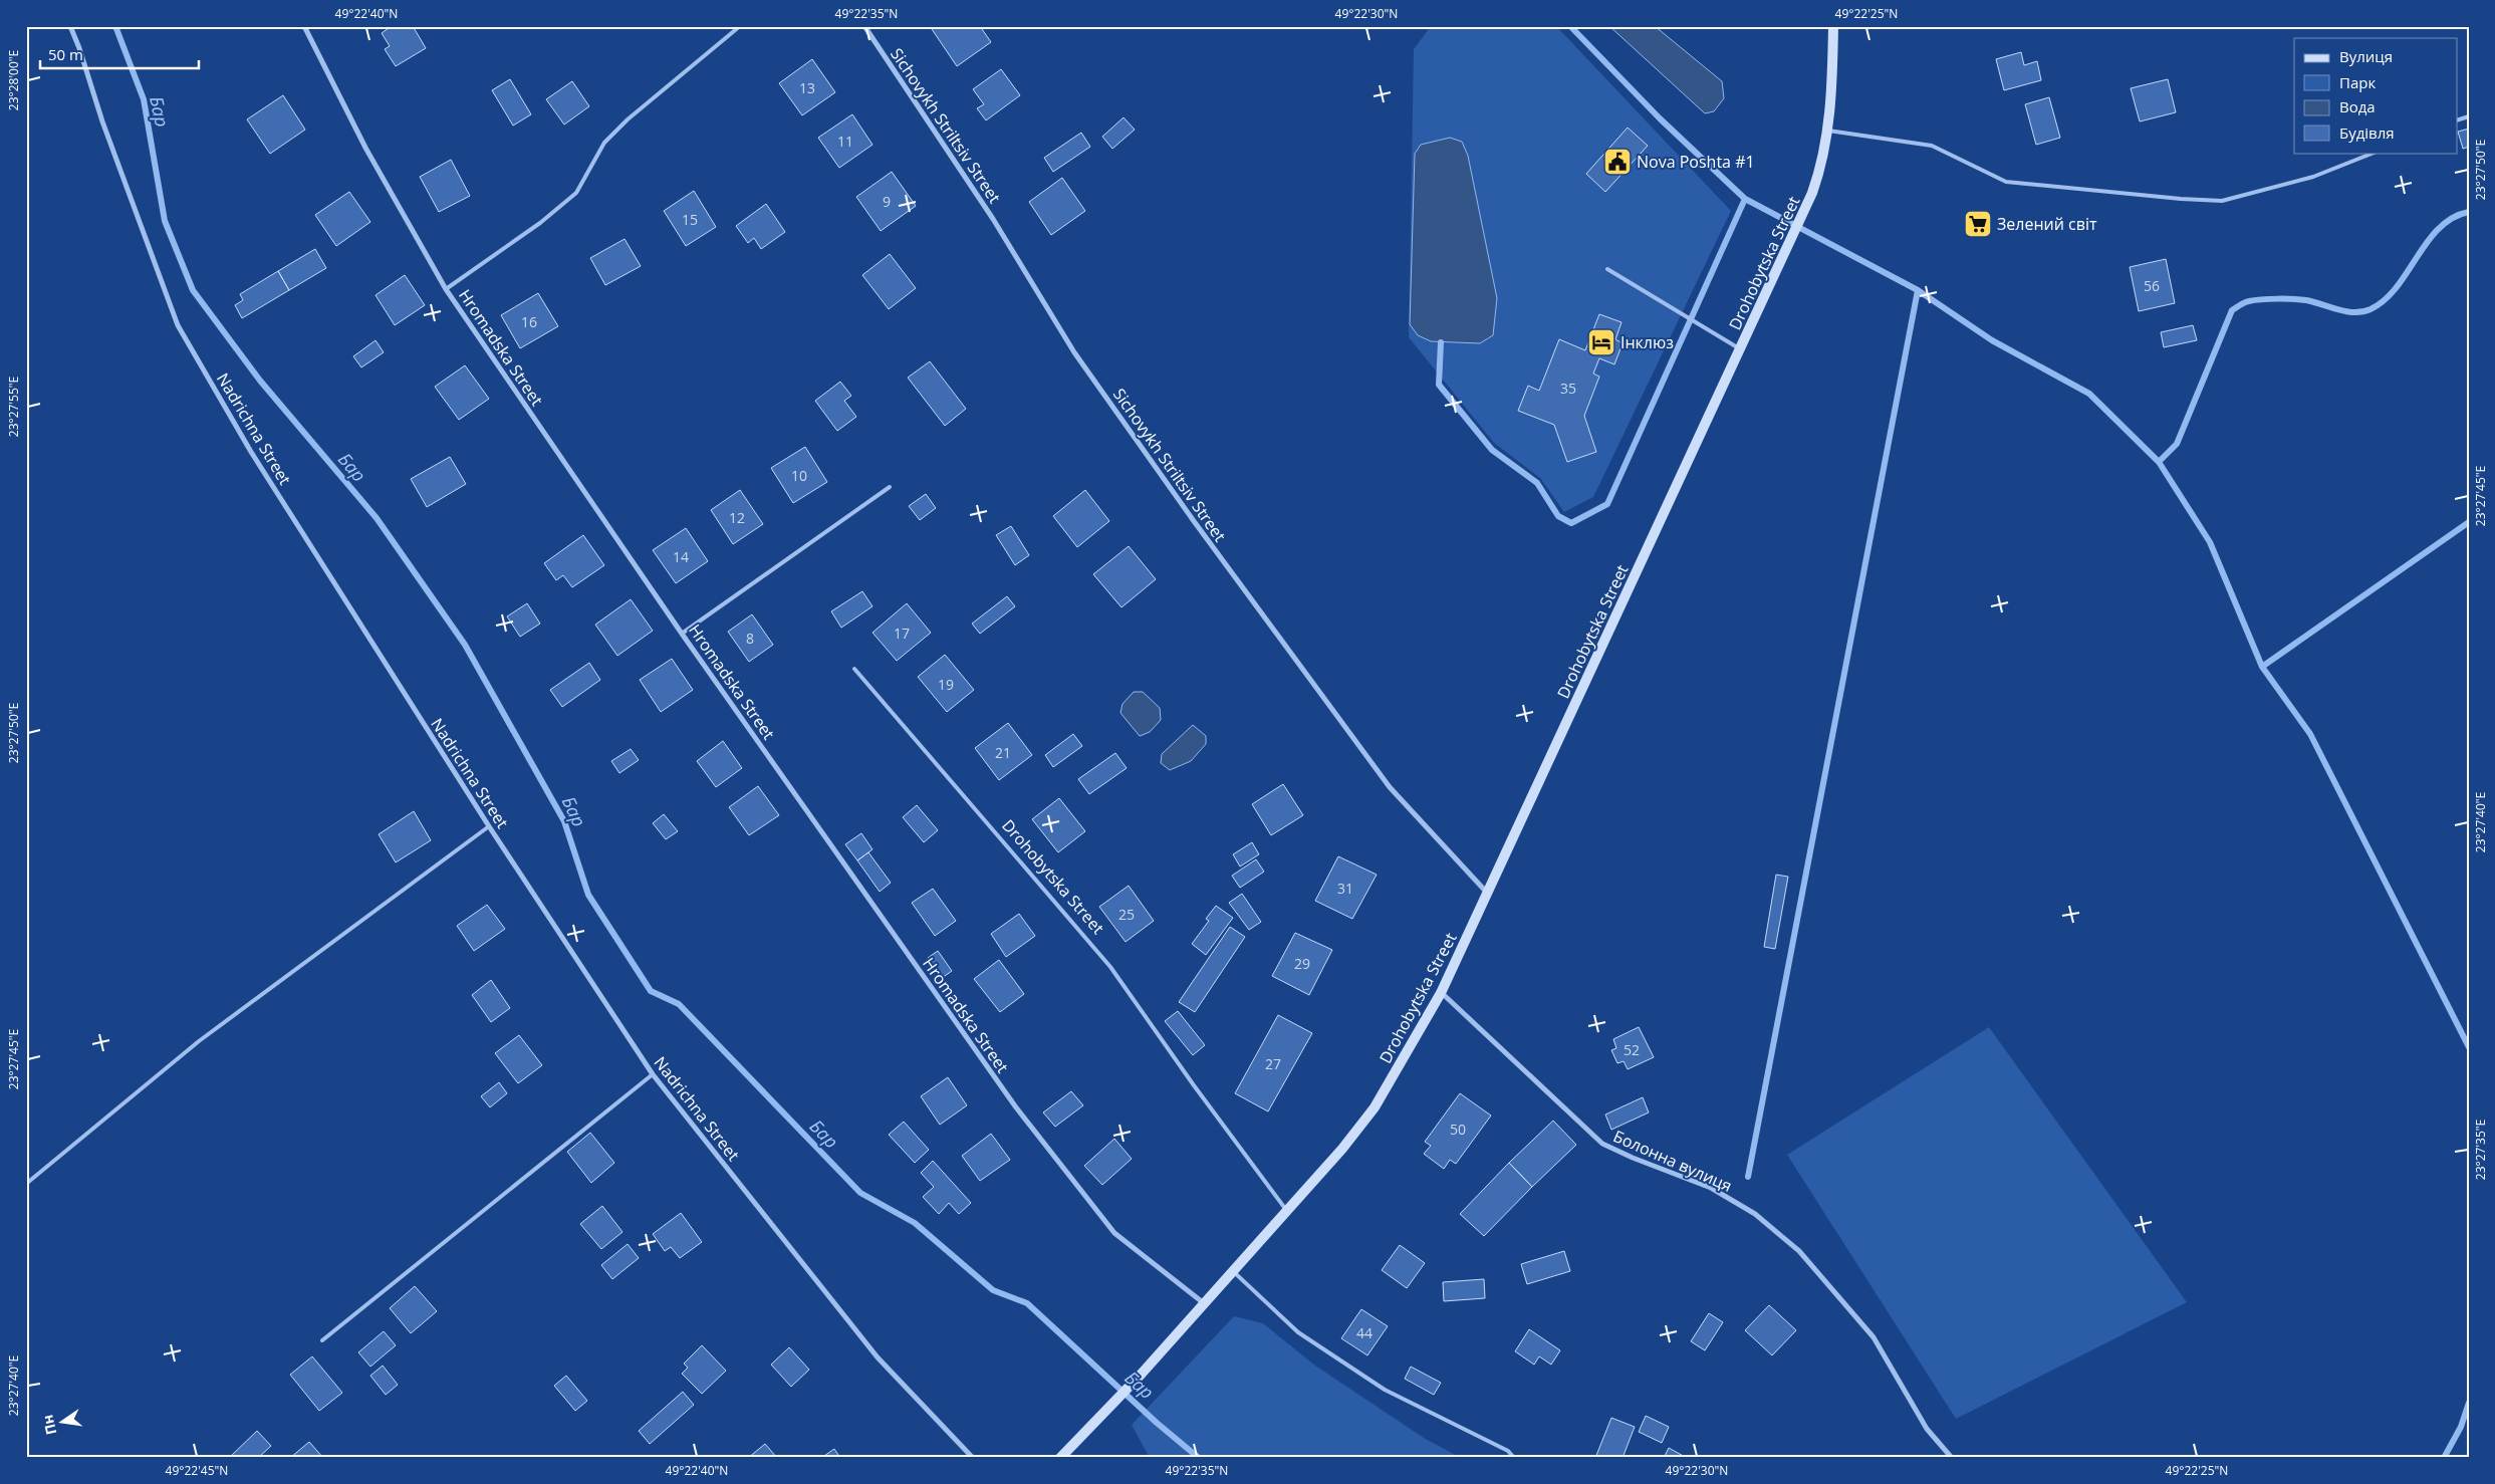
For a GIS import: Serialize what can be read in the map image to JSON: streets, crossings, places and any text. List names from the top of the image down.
{
  "streets": {
    "main road": ["Drohobytska Street"],
    "street": [
      "Sichovykh Striltsiv Street",
      "Hromadska Street",
      "Nadrichna Street",
      "Болонна вулиця"
    ]
  },
  "crossings": [
    ["Sichovykh Striltsiv Street", "Drohobytska Street"],
    ["Drohobytska Street", "Hromadska Street"],
    ["Drohobytska Street", "Болонна вулиця"]
  ],
  "water": ["Бар"],
  "places": {
    "public building": ["Nova Poshta #1"],
    "supermarket": ["Зелений світ"],
    "hotel": ["Інклюз"]
  },
  "house_numbers": [
    "13",
    "11",
    "9",
    "15",
    "56",
    "16",
    "35",
    "10",
    "12",
    "14",
    "17",
    "8",
    "19",
    "21",
    "31",
    "25",
    "29",
    "52",
    "27",
    "50",
    "44"
  ],
  "legend": [
    "Вулиця",
    "Парк",
    "Вода",
    "Будівля"
  ],
  "scale_bar": "50 m",
  "north": "left",
  "coordinates": [
    "49°22'40\"N",
    "49°22'35\"N",
    "49°22'30\"N",
    "49°22'25\"N",
    "23°28'00\"E",
    "23°27'50\"E",
    "23°27'55\"E",
    "23°27'45\"E",
    "23°27'40\"E",
    "23°27'35\"E",
    "49°22'45\"N"
  ]
}
